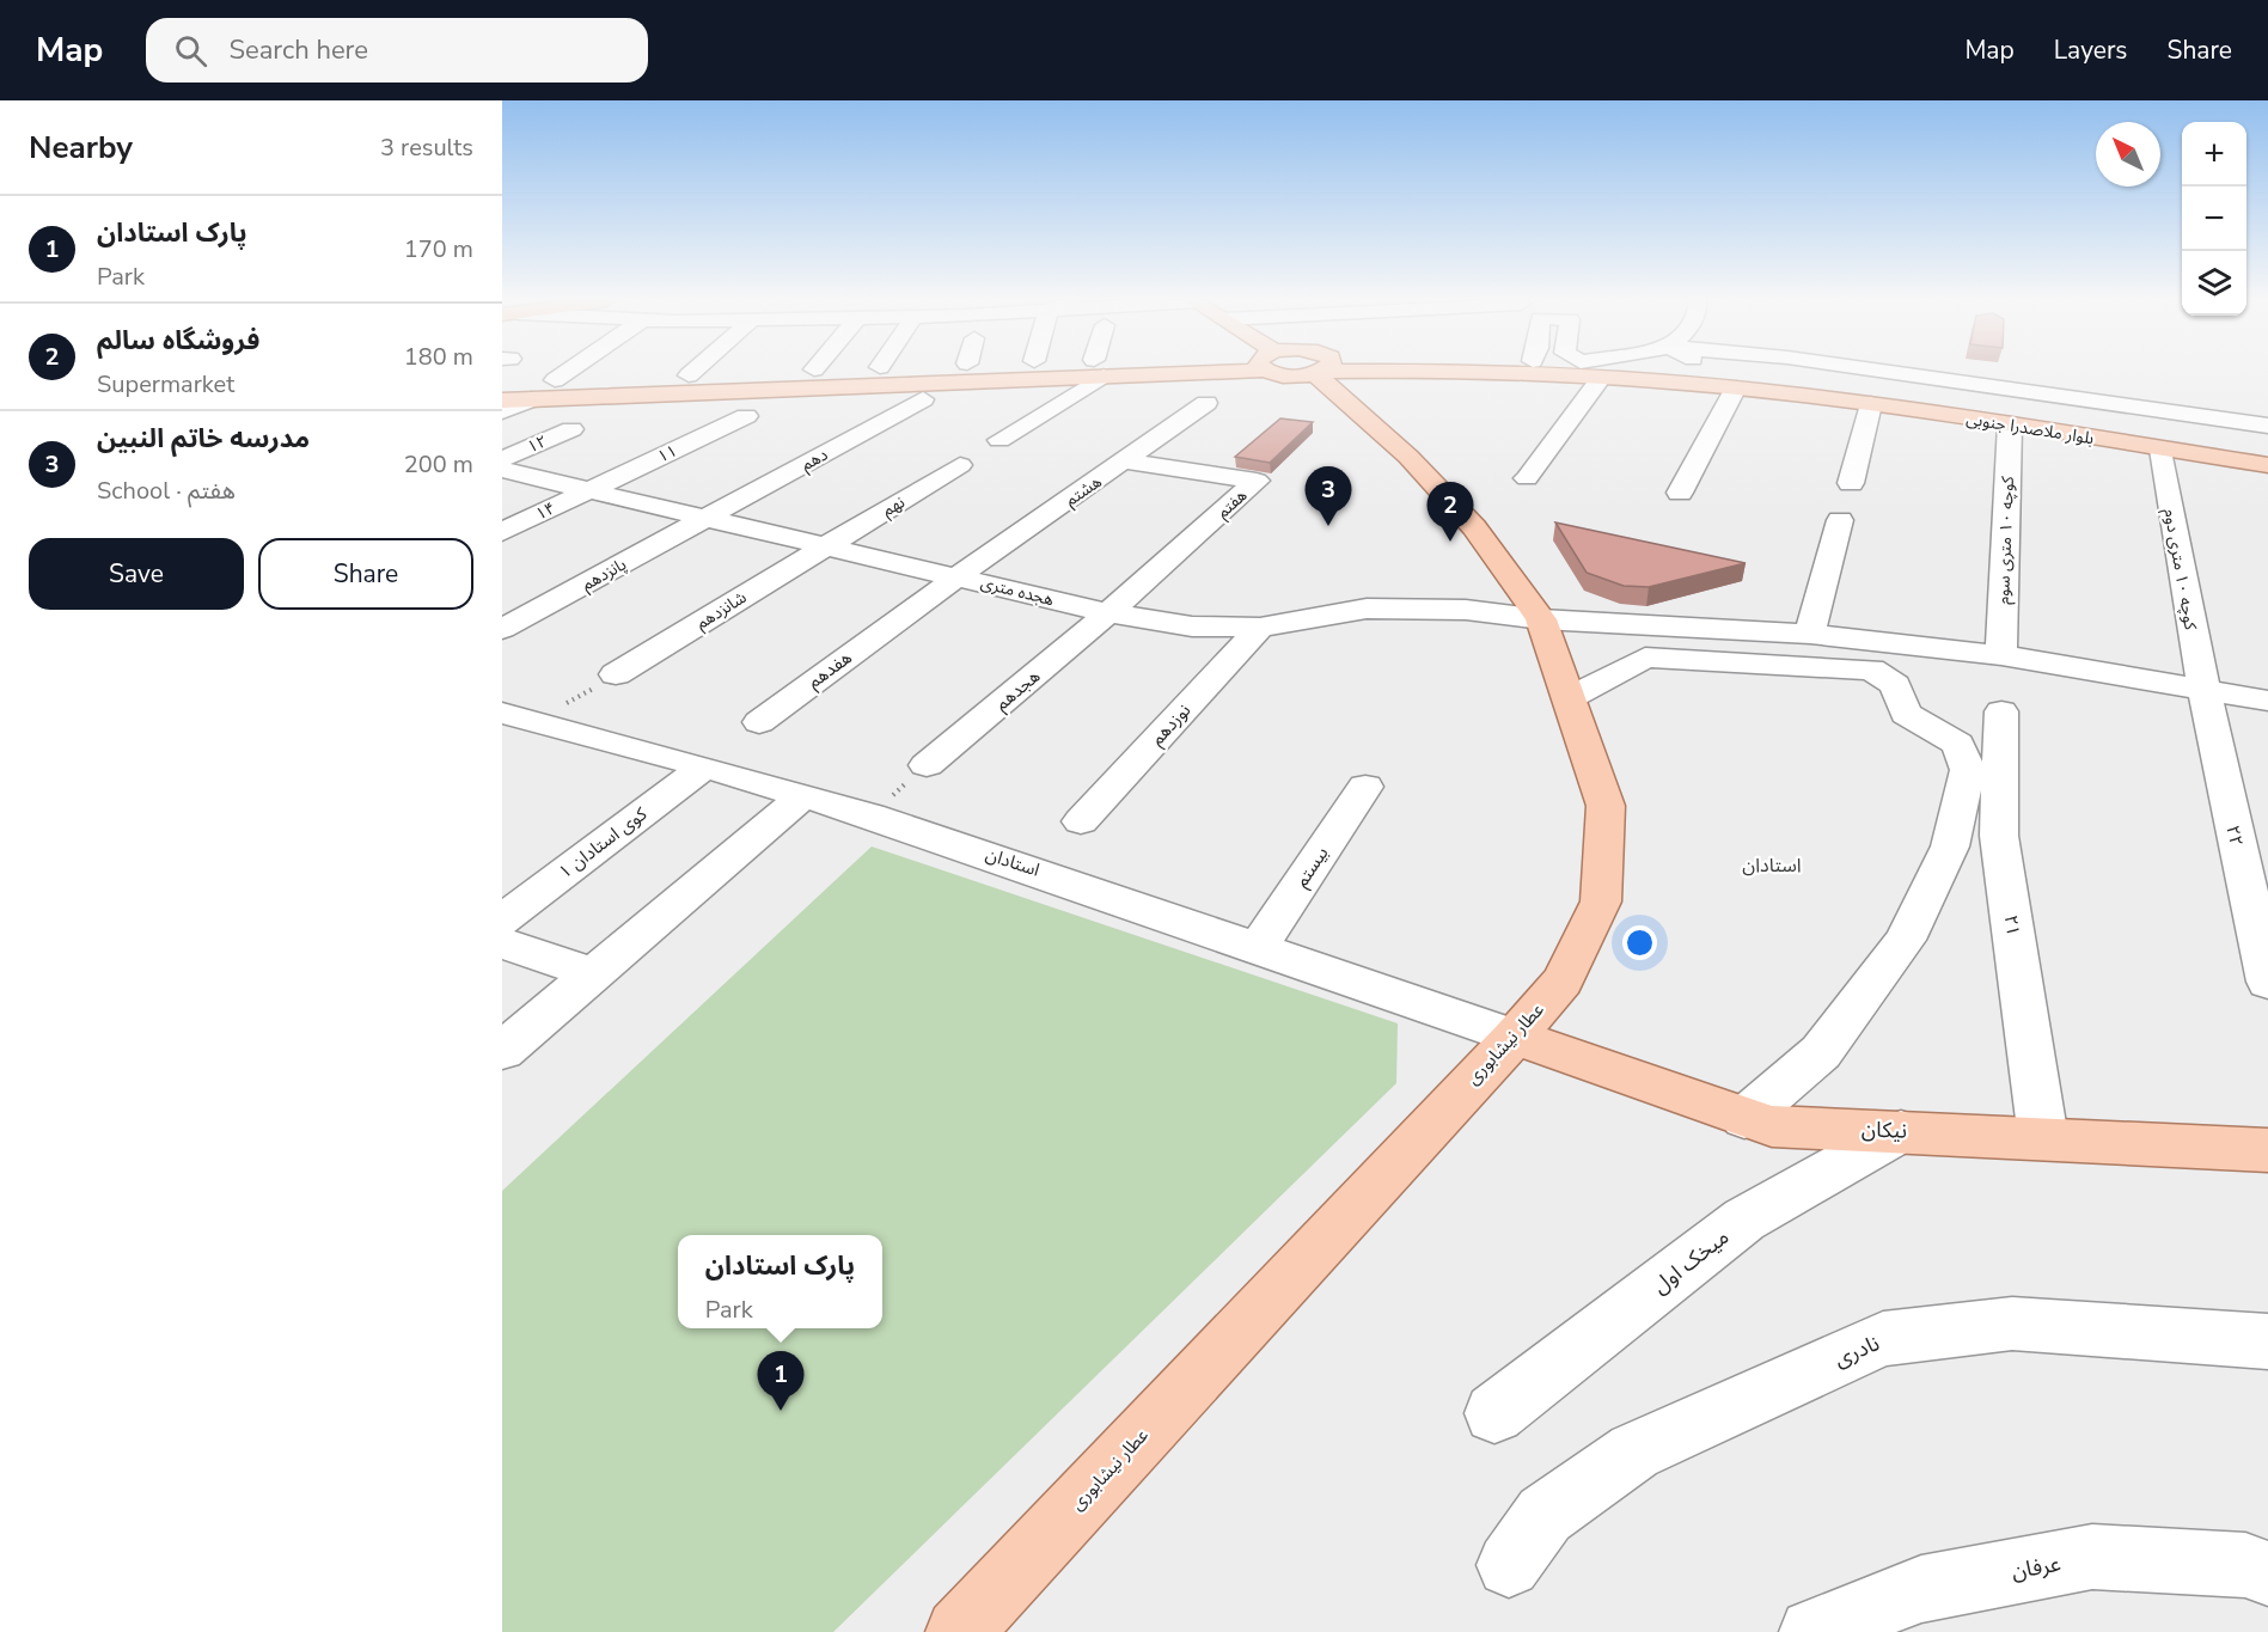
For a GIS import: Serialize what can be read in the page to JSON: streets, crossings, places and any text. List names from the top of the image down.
{
  "streets": {
    "main road": ["بلوار ملاصدرا جنوبی", "عطار نیشابوری", "نیکان"],
    "street": [
      "۱۲",
      "۱۱",
      "دهم",
      "هشتم",
      "هفتم",
      "نهم",
      "۱۴",
      "کوچه ۱۰ متری سوم",
      "کوچه ۱۰ متری دوم",
      "پانزدهم",
      "هجده متری",
      "شانزدهم",
      "هفدهم",
      "هجدهم",
      "نوزدهم",
      "۲۲",
      "کوی استادان ۱",
      "استادان",
      "بیستم",
      "۲۱",
      "میخک اول",
      "نادری",
      "عرفان"
    ]
  },
  "crossings": [
    ["بلوار ملاصدرا جنوبی", "کوچه ۱۰ متری سوم"],
    ["بلوار ملاصدرا جنوبی", "کوچه ۱۰ متری دوم"],
    ["۱۱", "۱۴"],
    ["۱۱", "هجده متری"],
    ["دهم", "پانزدهم"],
    ["دهم", "هجده متری"],
    ["هشتم", "هفتم"],
    ["هشتم", "هجده متری"],
    ["هشتم", "هفدهم"],
    ["هفتم", "هجده متری"],
    ["هفتم", "هجدهم"],
    ["نهم", "هجده متری"],
    ["نهم", "شانزدهم"],
    ["۱۴", "هجده متری"],
    ["کوچه ۱۰ متری سوم", "هجده متری"],
    ["کوچه ۱۰ متری دوم", "هجده متری"],
    ["کوچه ۱۰ متری دوم", "۲۲"],
    ["پانزدهم", "هجده متری"],
    ["هجده متری", "شانزدهم"],
    ["هجده متری", "هفدهم"],
    ["هجده متری", "هجدهم"],
    ["هجده متری", "نوزدهم"],
    ["هجده متری", "۲۲"],
    ["هجده متری", "عطار نیشابوری"],
    ["کوی استادان ۱", "استادان"],
    ["استادان", "بیستم"],
    ["استادان", "عطار نیشابوری"],
    ["استادان", "نیکان"],
    ["۲۱", "نیکان"],
    ["عطار نیشابوری", "نیکان"],
    ["نیکان", "میخک اول"]
  ],
  "districts": ["استادان"],
  "north": "top left",
  "page": {
    "header": "Map",
    "search": "Search here",
    "nav": ["Map", "Layers", "Share"],
    "heading": ["Nearby", "3 results"],
    "map_buttons": ["+", "−"],
    "list": [
      {
        "mark": "1",
        "name": "پارک استادان",
        "note": "Park",
        "value": "170 m"
      },
      {
        "mark": "2",
        "name": "فروشگاه سالم",
        "note": "Supermarket",
        "value": "180 m"
      },
      {
        "mark": "3",
        "name": "مدرسه خاتم النبین",
        "note": "School · هفتم",
        "value": "200 m"
      }
    ],
    "pins": ["3", "2", "1"],
    "buttons": ["Save", "Share"],
    "popup": ["پارک استادان", "Park"]
  }
}
